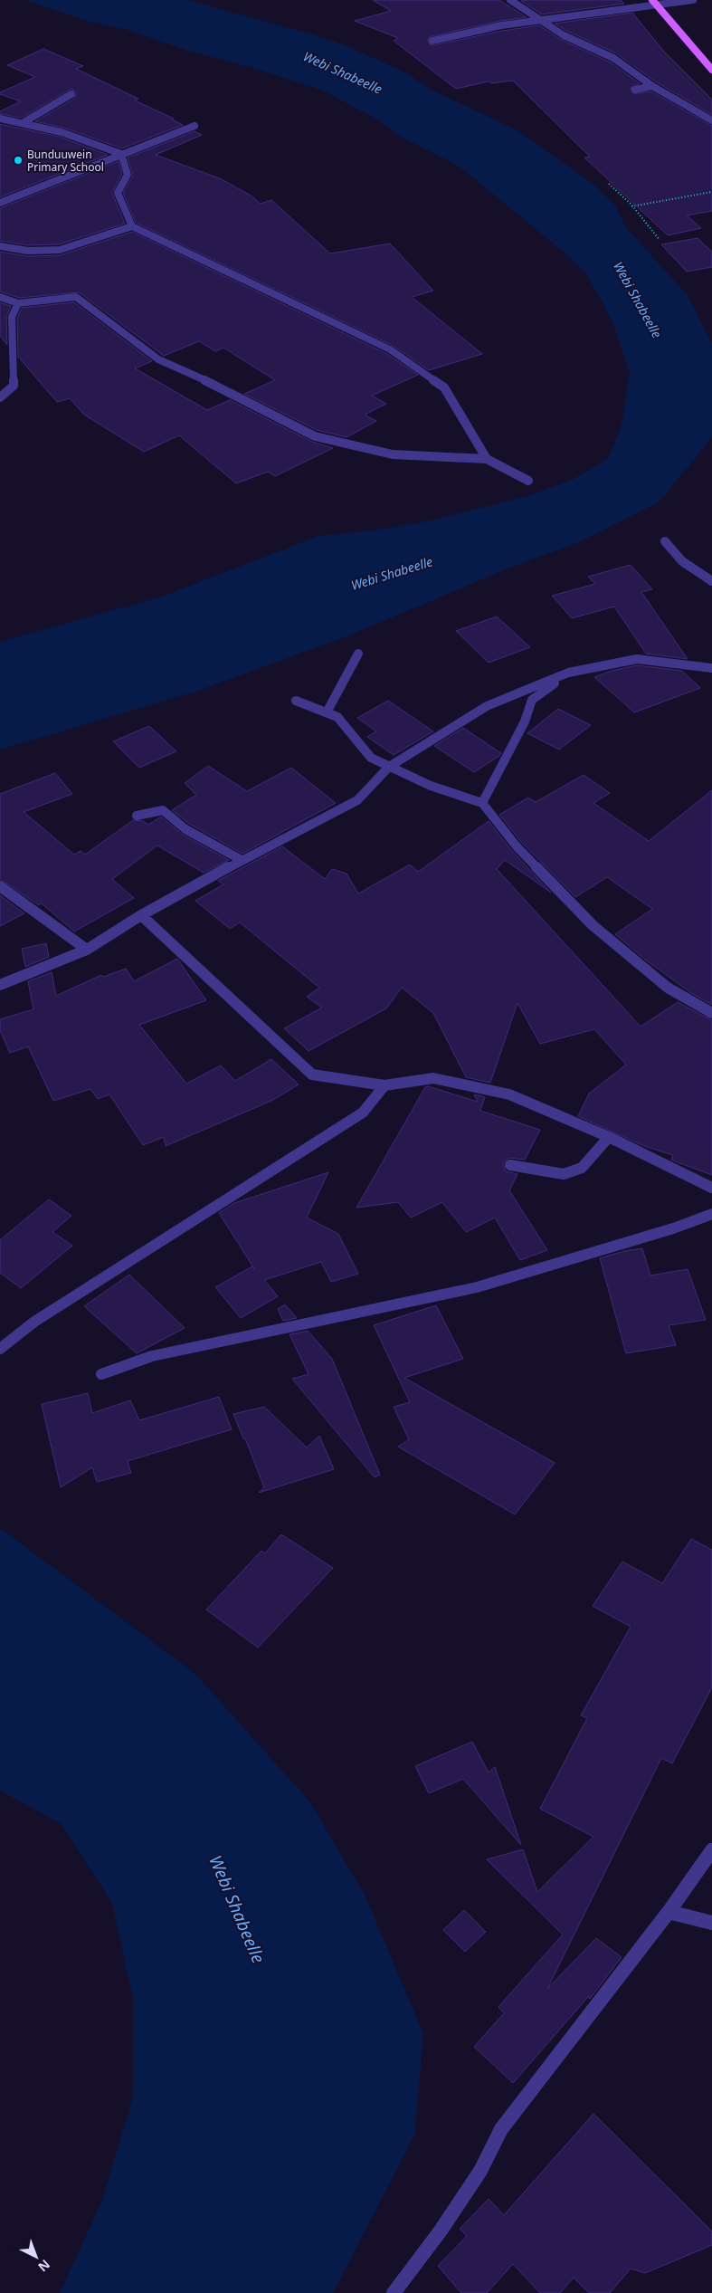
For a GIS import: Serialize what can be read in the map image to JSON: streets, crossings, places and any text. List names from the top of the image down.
{
  "water": ["Webi Shabeelle"],
  "places": ["Bunduuwein Primary School"],
  "north": "bottom right"
}
